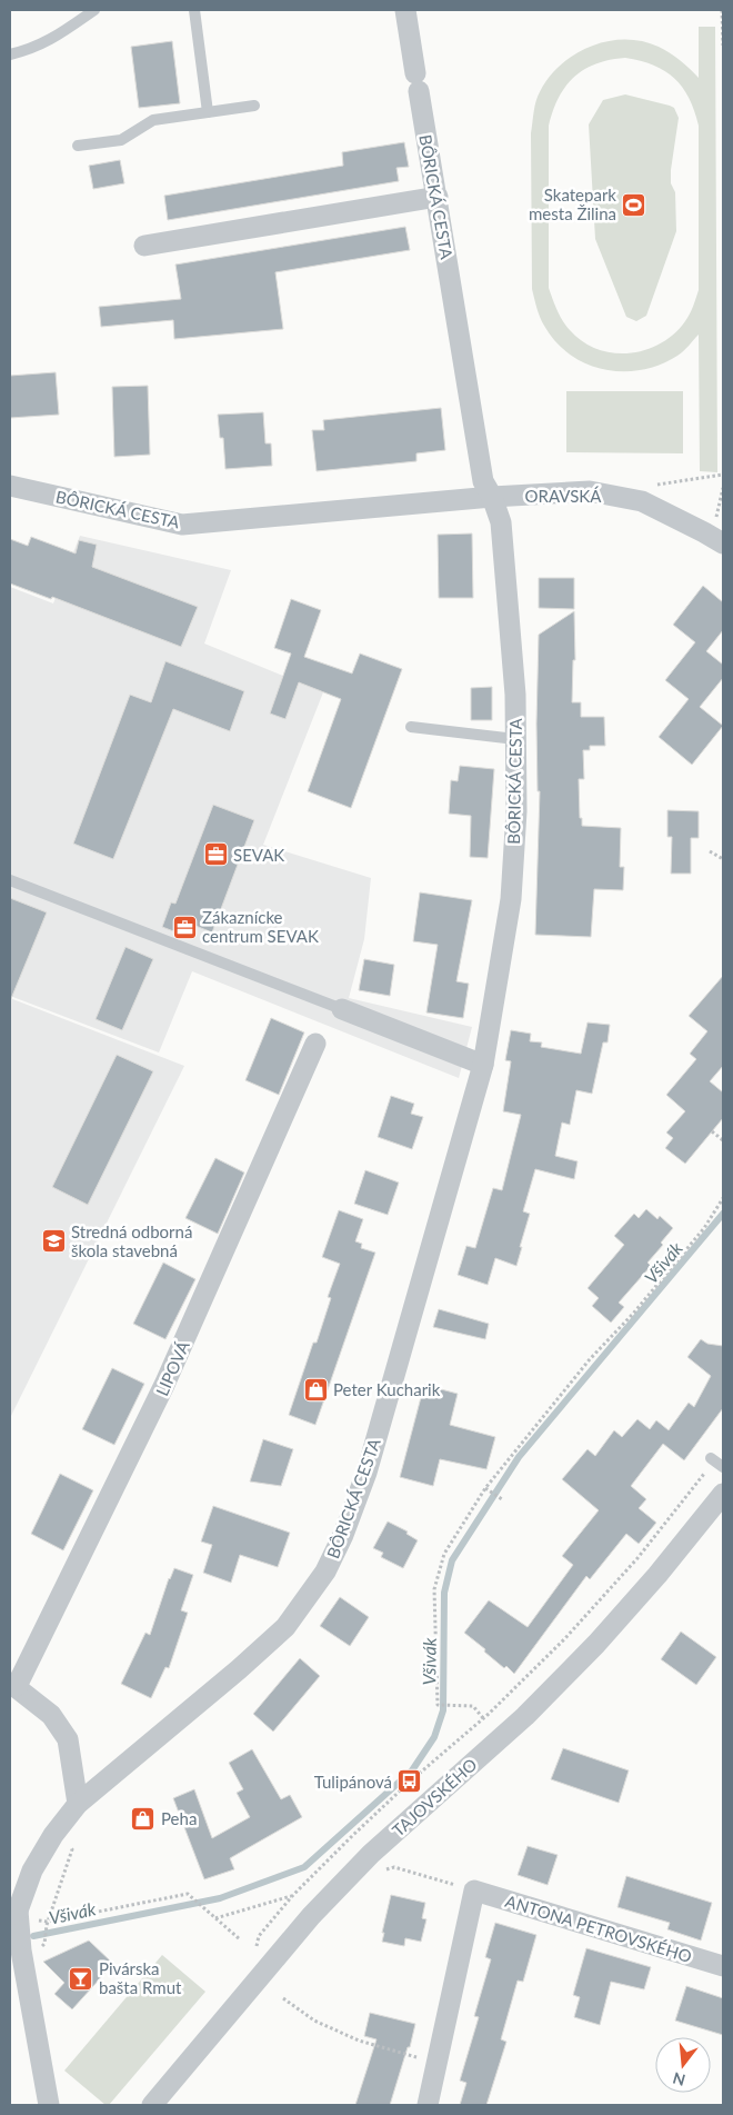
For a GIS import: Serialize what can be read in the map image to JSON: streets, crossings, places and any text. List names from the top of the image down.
{
  "streets": {
    "street": [
      "BÔRICKÁ CESTA",
      "ORAVSKÁ",
      "LIPOVÁ",
      "TAJOVSKÉHO",
      "ANTONA PETROVSKÉHO"
    ]
  },
  "crossings": [
    ["BÔRICKÁ CESTA", "ORAVSKÁ"]
  ],
  "water": ["Všivák"],
  "places": {
    "sports": ["Skatepark mesta Žilina"],
    "office": ["SEVAK", "Zákaznícke centrum SEVAK"],
    "school or university": ["Stredná odborná škola stavebná"],
    "shop": ["Peter Kucharik", "Peha"],
    "bus stop": ["Tulipánová"],
    "bar": ["Pivárska bašta Rmut"]
  },
  "north": "bottom"
}
